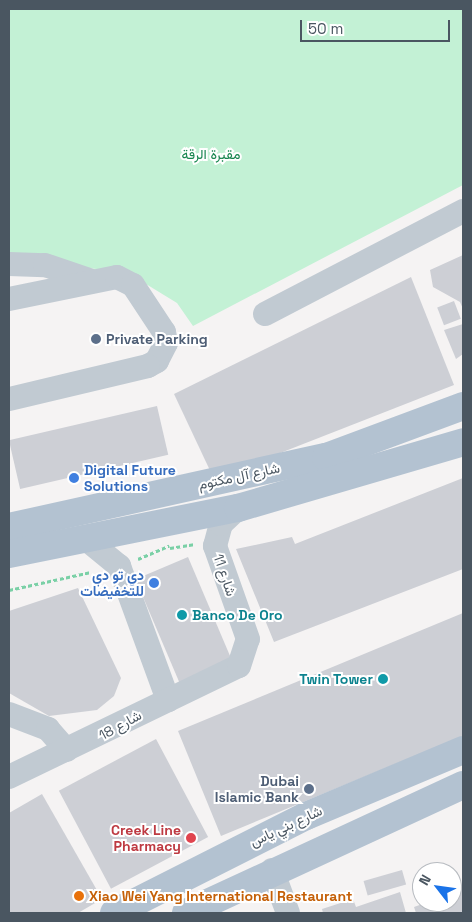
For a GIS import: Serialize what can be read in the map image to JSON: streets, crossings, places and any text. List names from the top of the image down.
{
  "streets": {
    "main road": ["شارع آل مكتوم", "شارع بني ياس"],
    "street": ["شارع 11", "شارع 18"]
  },
  "crossings": [
    ["شارع آل مكتوم", "شارع 11"],
    ["شارع 11", "شارع 18"]
  ],
  "parks": ["مقبرة الرقة"],
  "places": [
    "Private Parking",
    "Digital Future Solutions",
    "دي تو دي للتخفيضات",
    "Banco De Oro",
    "Twin Tower",
    "Dubai Islamic Bank",
    "Creek Line Pharmacy",
    "Xiao Wei Yang International Restaurant"
  ],
  "scale_bar": "50 m",
  "north": "top left"
}
